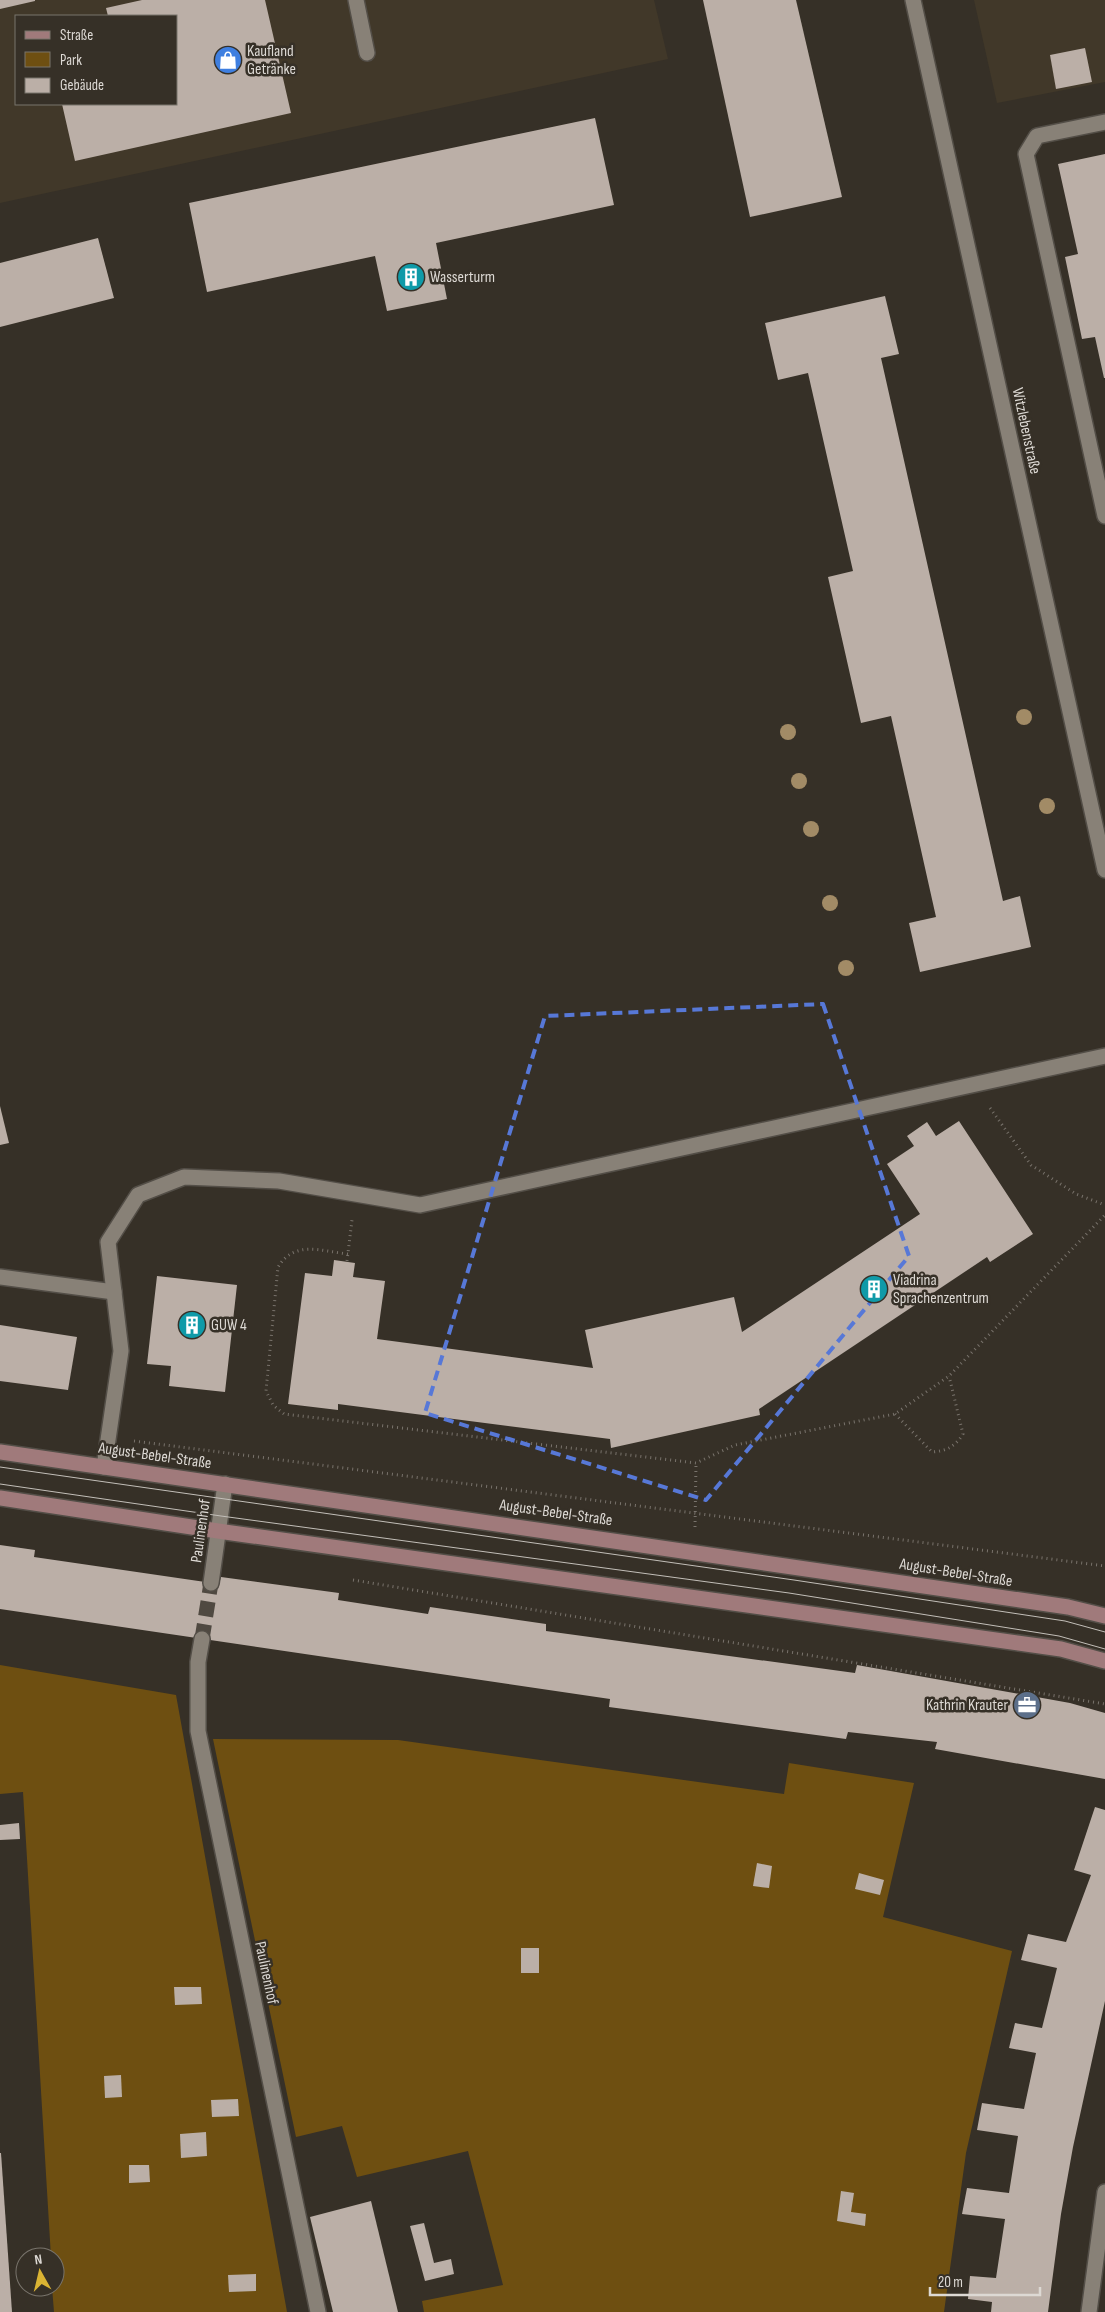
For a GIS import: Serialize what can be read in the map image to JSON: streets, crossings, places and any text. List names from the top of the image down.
{
  "streets": {
    "street": ["Witzlebenstraße", "August-Bebel-Straße", "Paulinenhof"]
  },
  "crossings": [
    ["August-Bebel-Straße", "Paulinenhof"]
  ],
  "places": {
    "shop": ["Kaufland Getränke"],
    "building": ["Wasserturm", "Viadrina Sprachenzentrum", "GUW 4"],
    "office": ["Kathrin Krauter"]
  },
  "legend": ["Straße", "Park", "Gebäude"],
  "scale_bar": "20 m",
  "north": "top"
}
